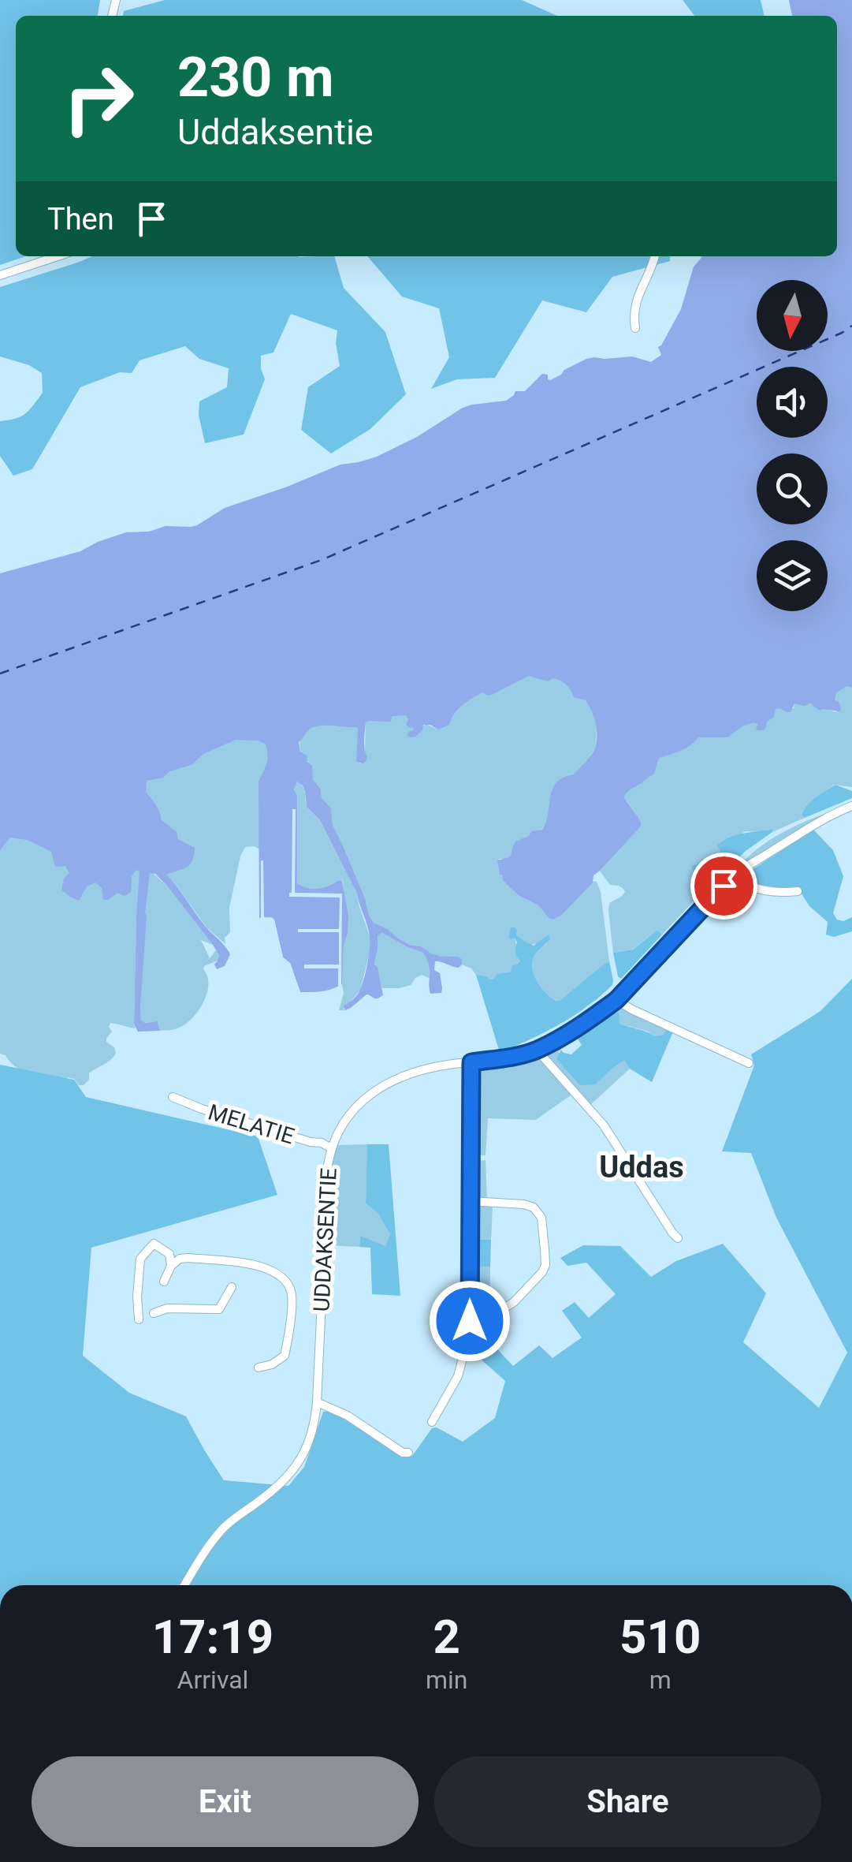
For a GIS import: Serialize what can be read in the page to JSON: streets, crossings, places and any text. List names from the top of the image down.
{
  "streets": {
    "street": ["MELATIE", "UDDAKSENTIE"]
  },
  "crossings": [
    ["MELATIE", "UDDAKSENTIE"]
  ],
  "districts": ["Uddas"],
  "north": "bottom",
  "page": {
    "turn": ["230 m", "Uddaksentie"],
    "then": "Then",
    "eta": [
      "17:19",
      "Arrival",
      "2",
      "min",
      "510",
      "m"
    ],
    "buttons": ["Exit", "Share"]
  }
}
